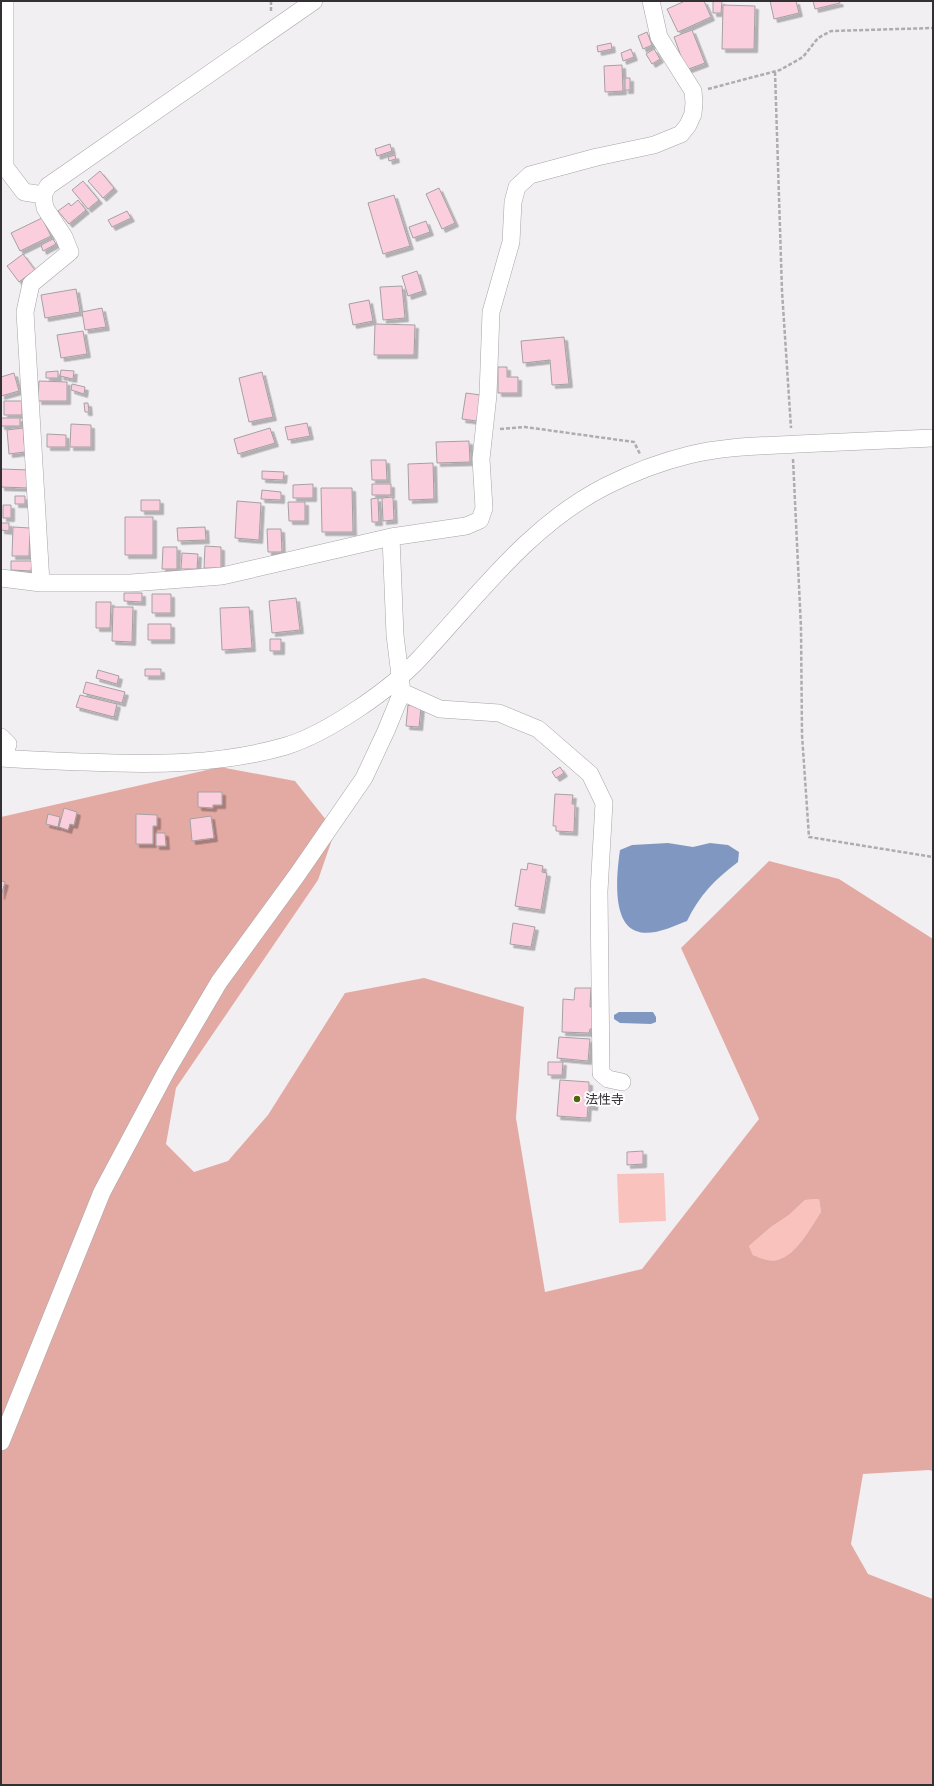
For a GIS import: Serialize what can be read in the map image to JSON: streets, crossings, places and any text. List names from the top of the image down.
{
  "places": ["法性寺"]
}
